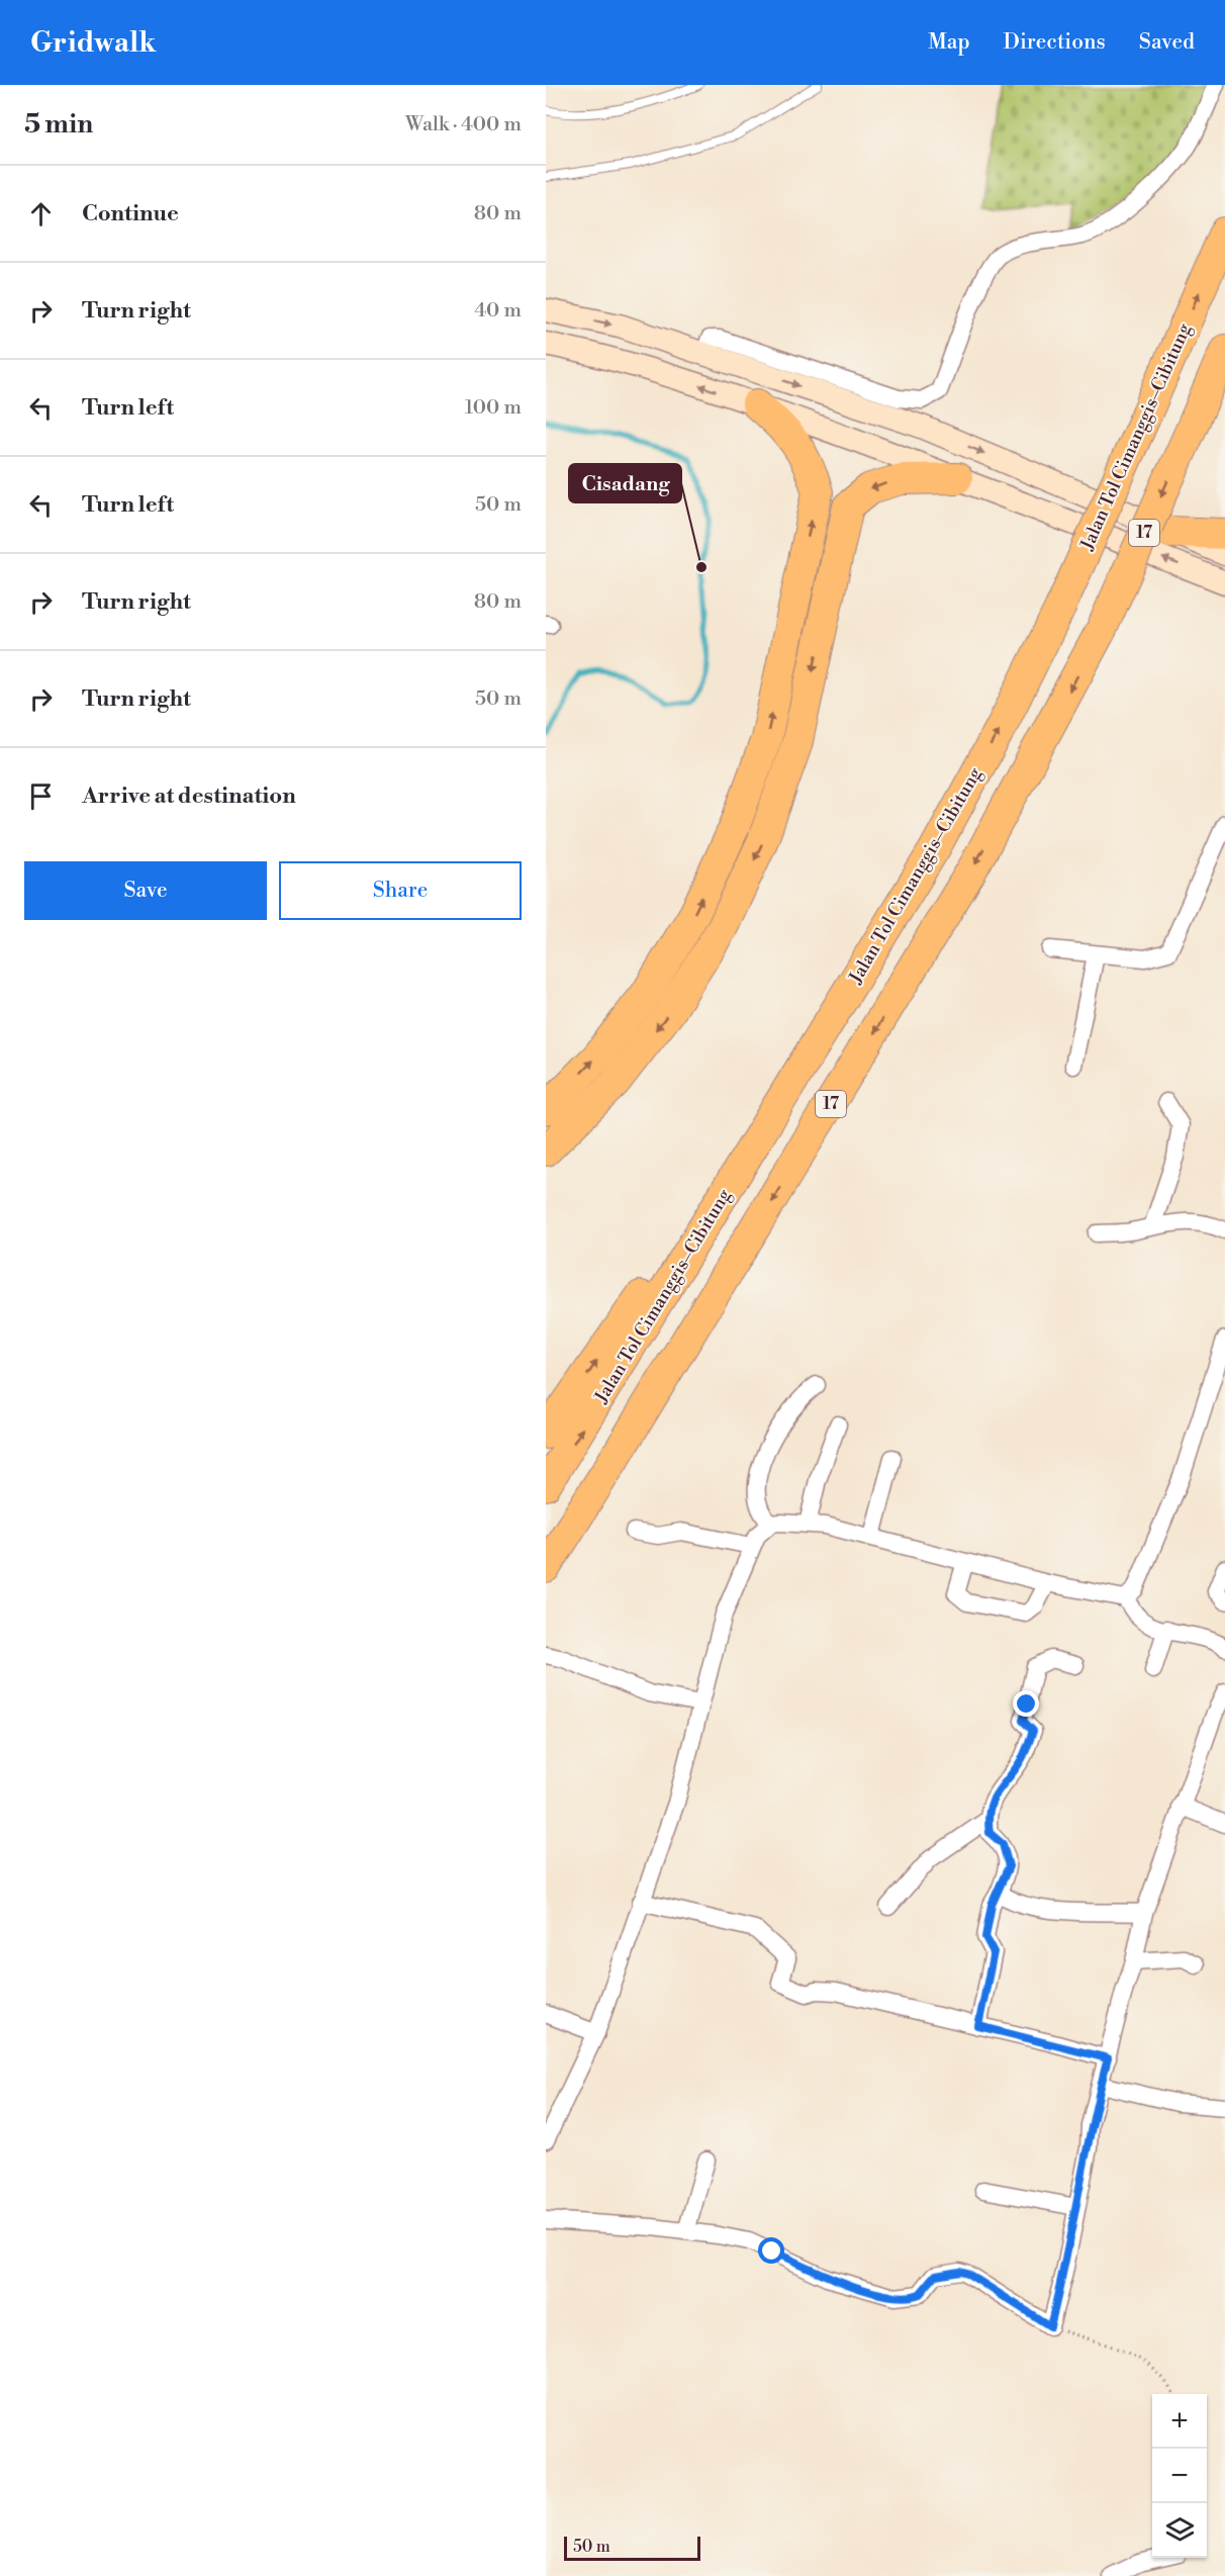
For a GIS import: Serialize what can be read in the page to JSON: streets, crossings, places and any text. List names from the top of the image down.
{
  "streets": {
    "highway": ["Jalan Tol Cimanggis–Cibitung", "17"]
  },
  "places": ["Cisadang"],
  "scale_bar": "50 m",
  "page": {
    "header": "Gridwalk",
    "nav": ["Map", "Directions", "Saved"],
    "heading": ["5 min", "Walk · 400 m"],
    "list": [
      ["Continue", "80 m"],
      ["Turn right", "40 m"],
      ["Turn left", "100 m"],
      ["Turn left", "50 m"],
      ["Turn right", "80 m"],
      ["Turn right", "50 m"],
      "Arrive at destination"
    ],
    "buttons": ["Save", "Share"],
    "map_buttons": ["+", "−"],
    "scale": "50 m"
  }
}
